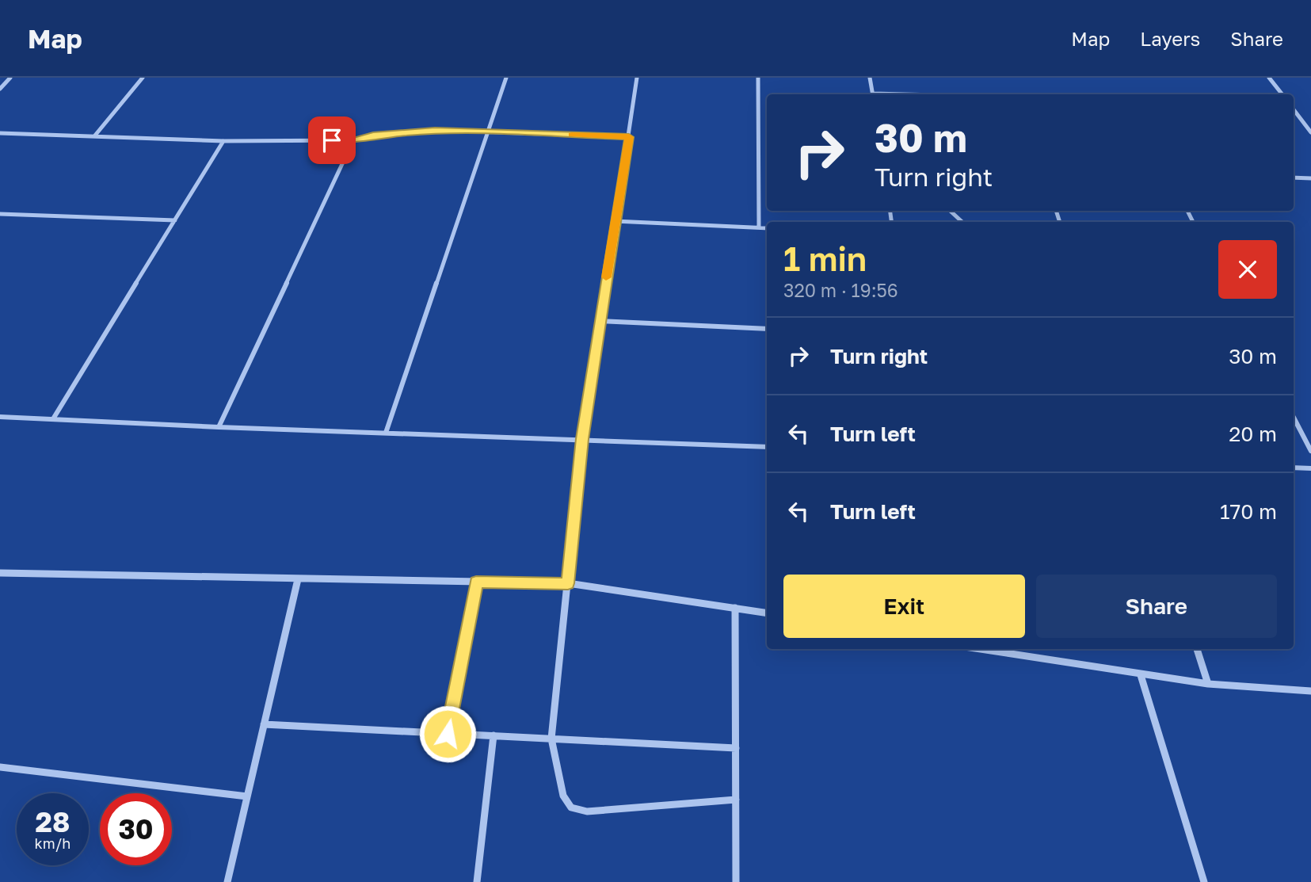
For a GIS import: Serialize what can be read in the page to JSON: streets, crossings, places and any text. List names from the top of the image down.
{
  "page": {
    "header": "Map",
    "nav": ["Map", "Layers", "Share"],
    "turn": ["30 m", "Turn right"],
    "heading": ["1 min", "320 m · 19:56"],
    "list": [
      {
        "name": "Turn right",
        "value": "30 m"
      },
      {
        "name": "Turn left",
        "value": "20 m"
      },
      {
        "name": "Turn left",
        "value": "170 m"
      }
    ],
    "buttons": ["Exit", "Share"],
    "speed": "28 km/h",
    "limit": "30"
  }
}
